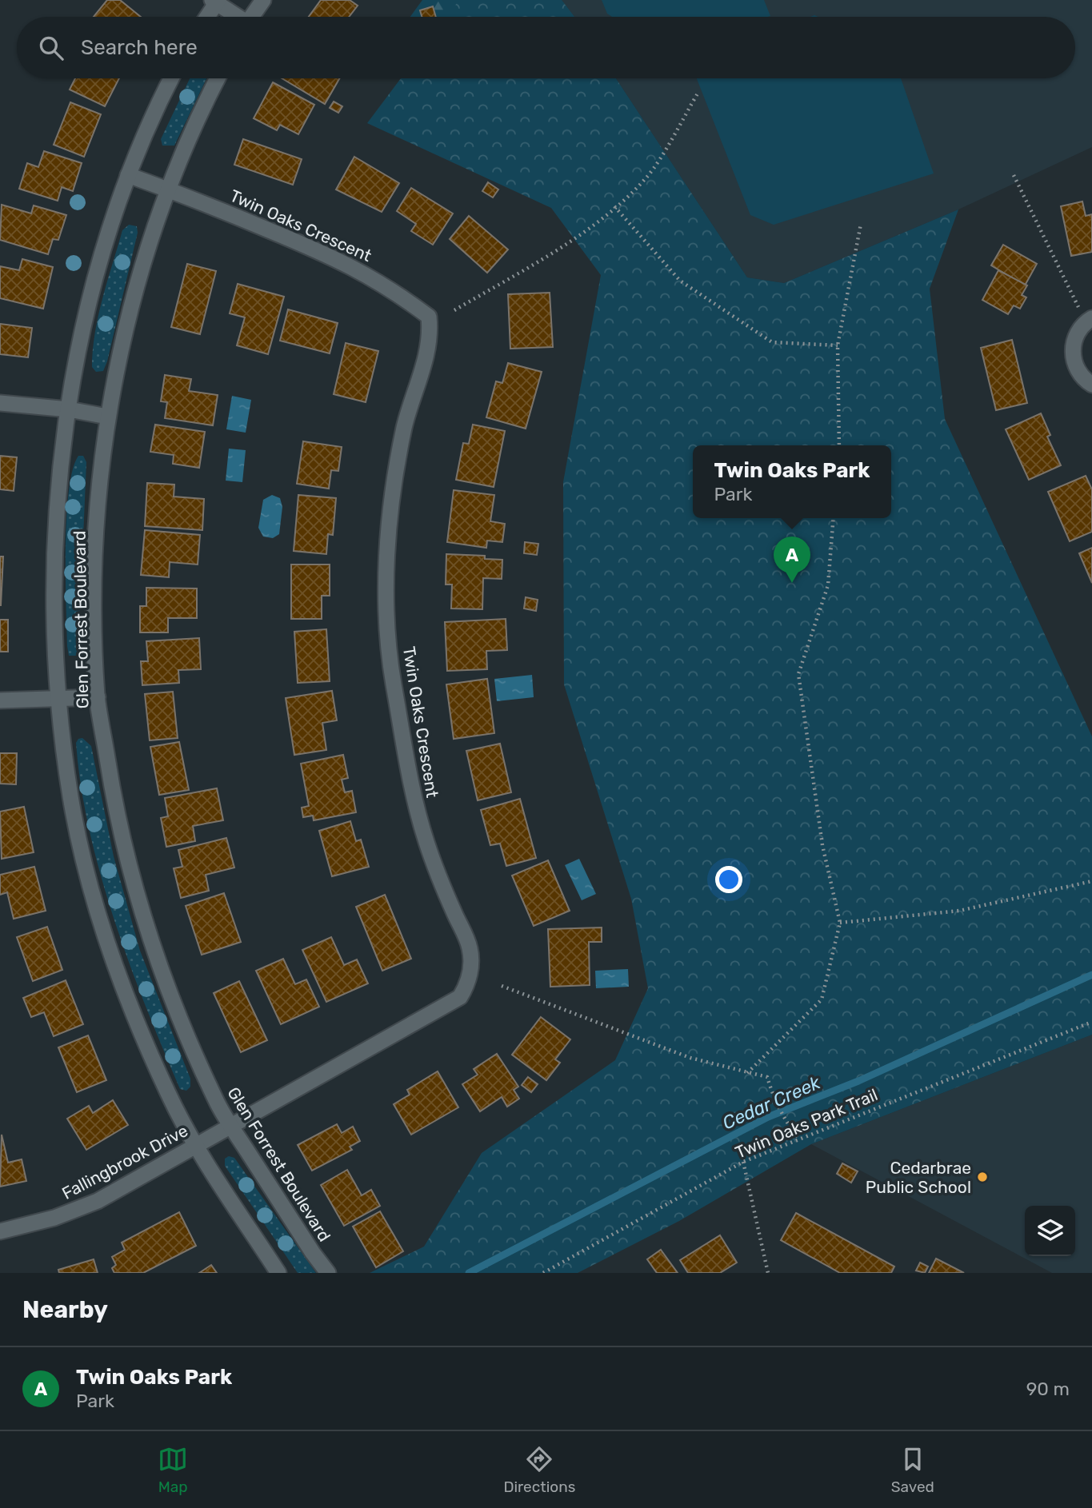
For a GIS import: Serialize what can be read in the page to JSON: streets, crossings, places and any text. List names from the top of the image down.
{
  "streets": {
    "street": ["Twin Oaks Crescent", "Glen Forrest Boulevard", "Fallingbrook Drive"],
    "path": ["Twin Oaks Park Trail"]
  },
  "crossings": [
    ["Twin Oaks Crescent", "Glen Forrest Boulevard"],
    ["Twin Oaks Crescent", "Fallingbrook Drive"],
    ["Glen Forrest Boulevard", "Fallingbrook Drive"]
  ],
  "water": ["Cedar Creek"],
  "places": ["Cedarbrae Public School"],
  "page": {
    "search": "Search here",
    "popup": ["Twin Oaks Park", "Park"],
    "pins": "A",
    "heading": "Nearby",
    "list": [
      {
        "mark": "A",
        "name": "Twin Oaks Park",
        "note": "Park",
        "value": "90 m"
      }
    ],
    "nav": ["Map", "Directions", "Saved"]
  }
}
